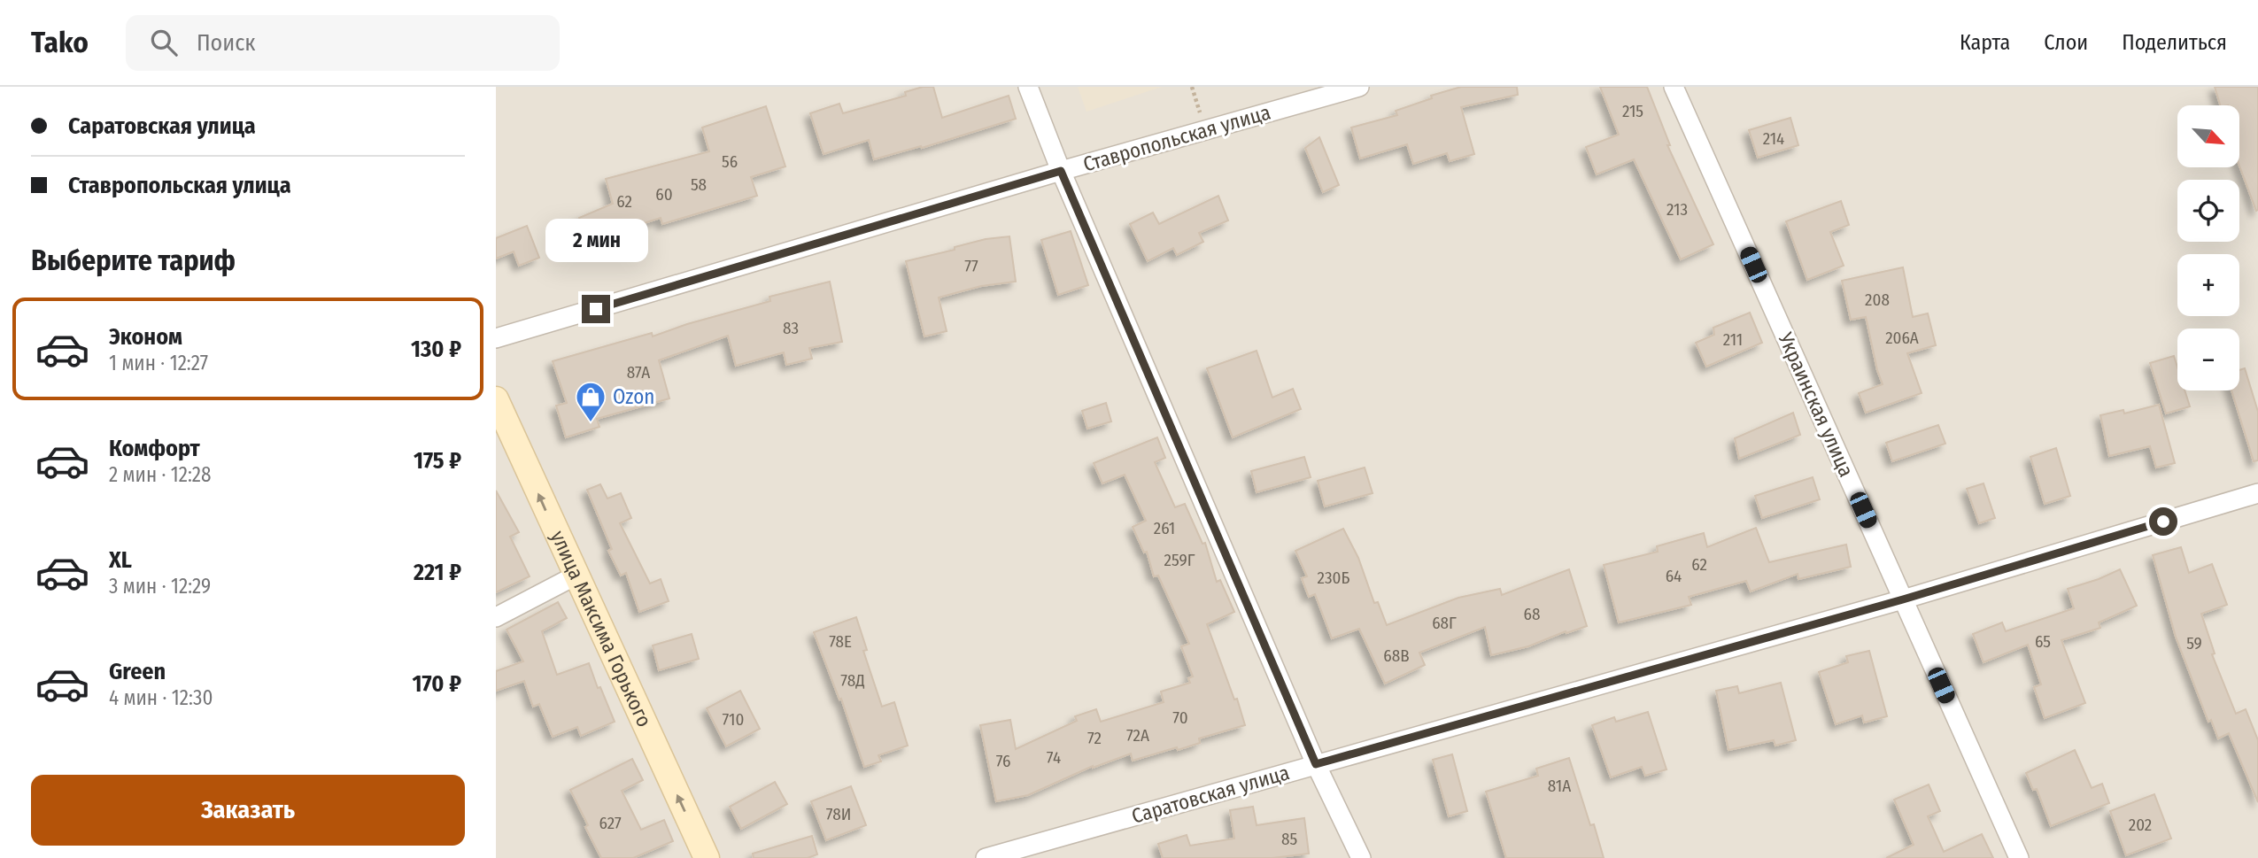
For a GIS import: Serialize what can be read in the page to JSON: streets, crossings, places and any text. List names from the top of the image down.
{
  "streets": {
    "main road": ["улица Максима Горького"],
    "street": ["Ставропольская улица", "Украинская улица", "Саратовская улица"]
  },
  "crossings": [
    ["Украинская улица", "Саратовская улица"]
  ],
  "one_way": ["улица Максима Горького"],
  "places": {
    "shop": ["Ozon"]
  },
  "house_numbers": [
    "215",
    "214",
    "56",
    "58",
    "60",
    "62",
    "213",
    "77",
    "208",
    "83",
    "206А",
    "211",
    "87А",
    "261",
    "259Г",
    "62",
    "64",
    "230Б",
    "68",
    "68Г",
    "78Е",
    "65",
    "59",
    "68В",
    "78Д",
    "70",
    "710",
    "72А",
    "72",
    "74",
    "76",
    "81А",
    "78И",
    "627",
    "202",
    "85"
  ],
  "north": "bottom right",
  "page": {
    "header": "Tako",
    "search": "Поиск",
    "nav": ["Карта", "Слои", "Поделиться"],
    "banner": ["Саратовская улица", "Ставропольская улица"],
    "map_buttons": ["+", "−"],
    "bubble": "2 мин",
    "heading": "Выберите тариф",
    "list": [
      {
        "name": "Эконом",
        "note": "1 мин · 12:27",
        "value": "130 ₽"
      },
      {
        "name": "Комфорт",
        "note": "2 мин · 12:28",
        "value": "175 ₽"
      },
      {
        "name": "XL",
        "note": "3 мин · 12:29",
        "value": "221 ₽"
      },
      {
        "name": "Green",
        "note": "4 мин · 12:30",
        "value": "170 ₽"
      }
    ],
    "buttons": "Заказать"
  }
}
